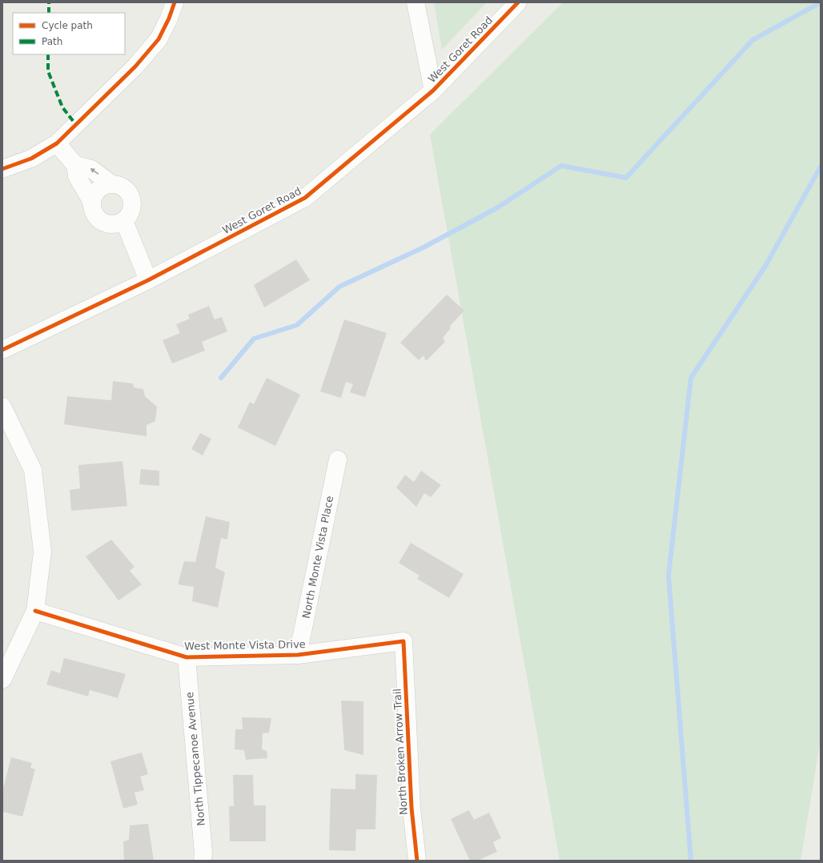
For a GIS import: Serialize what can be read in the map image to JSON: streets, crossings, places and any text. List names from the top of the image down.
{
  "streets": {
    "street": [
      "West Goret Road",
      "North Monte Vista Place",
      "West Monte Vista Drive",
      "North Broken Arrow Trail",
      "North Tippecanoe Avenue"
    ]
  },
  "crossings": [
    ["North Monte Vista Place", "West Monte Vista Drive"],
    ["West Monte Vista Drive", "North Broken Arrow Trail"],
    ["West Monte Vista Drive", "North Tippecanoe Avenue"]
  ],
  "legend": ["Cycle path", "Path"]
}
